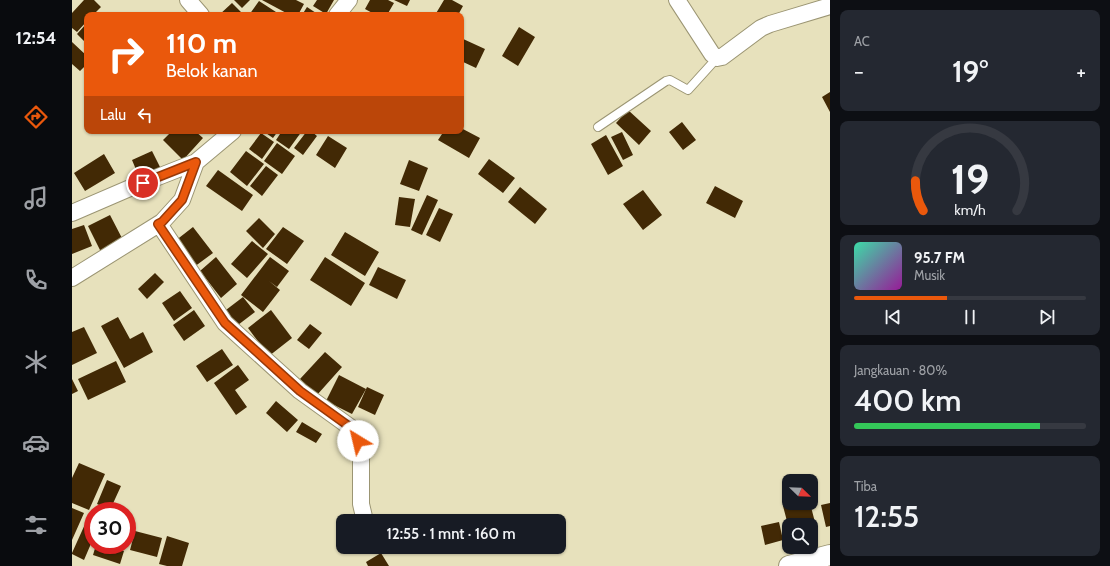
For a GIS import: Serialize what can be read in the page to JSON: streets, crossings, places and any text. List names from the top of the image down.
{
  "north": "bottom right",
  "page": {
    "tabs": "12:54",
    "tile": [
      "AC",
      ["Jangkauan · 80%", "400 km"],
      ["Tiba", "12:55"]
    ],
    "turn": ["110 m", "Belok kanan"],
    "heat": ["−", "19°", "+"],
    "then": "Lalu",
    "song": ["95.7 FM", "Musik"],
    "limit": "30",
    "trip": "12:55 · 1 mnt · 160 m",
    "gauge": ["19", "km/h"]
  }
}
